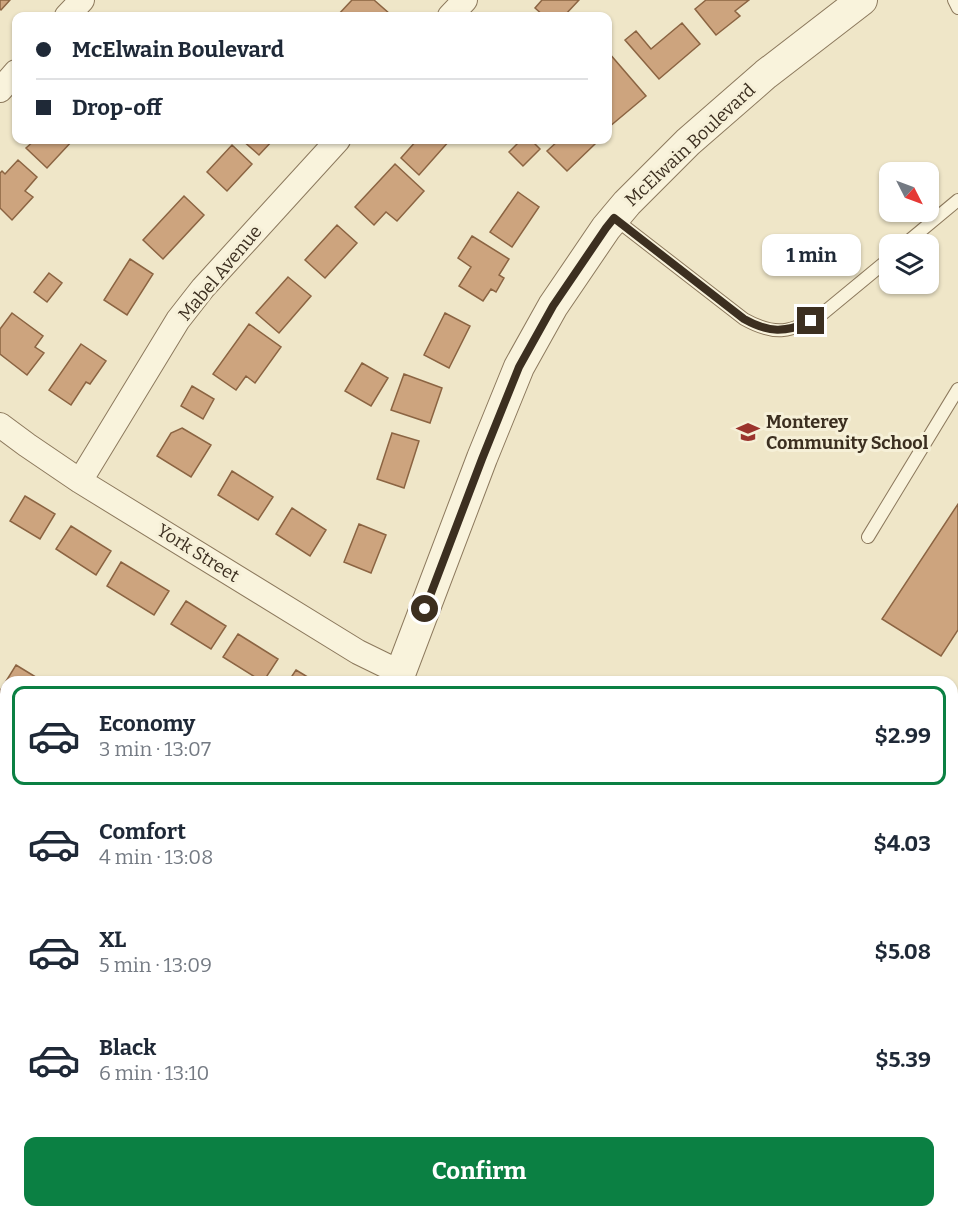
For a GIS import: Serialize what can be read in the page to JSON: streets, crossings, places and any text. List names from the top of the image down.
{
  "streets": {
    "street": ["McElwain Boulevard", "Mabel Avenue", "York Street"]
  },
  "crossings": [
    ["Mabel Avenue", "York Street"]
  ],
  "places": {
    "school or university": ["Monterey Community School"]
  },
  "north": "bottom right",
  "page": {
    "banner": ["McElwain Boulevard", "Drop-off"],
    "bubble": "1 min",
    "list": [
      {
        "name": "Economy",
        "note": "3 min · 13:07",
        "value": "$2.99"
      },
      {
        "name": "Comfort",
        "note": "4 min · 13:08",
        "value": "$4.03"
      },
      {
        "name": "XL",
        "note": "5 min · 13:09",
        "value": "$5.08"
      },
      {
        "name": "Black",
        "note": "6 min · 13:10",
        "value": "$5.39"
      }
    ],
    "buttons": "Confirm"
  }
}
